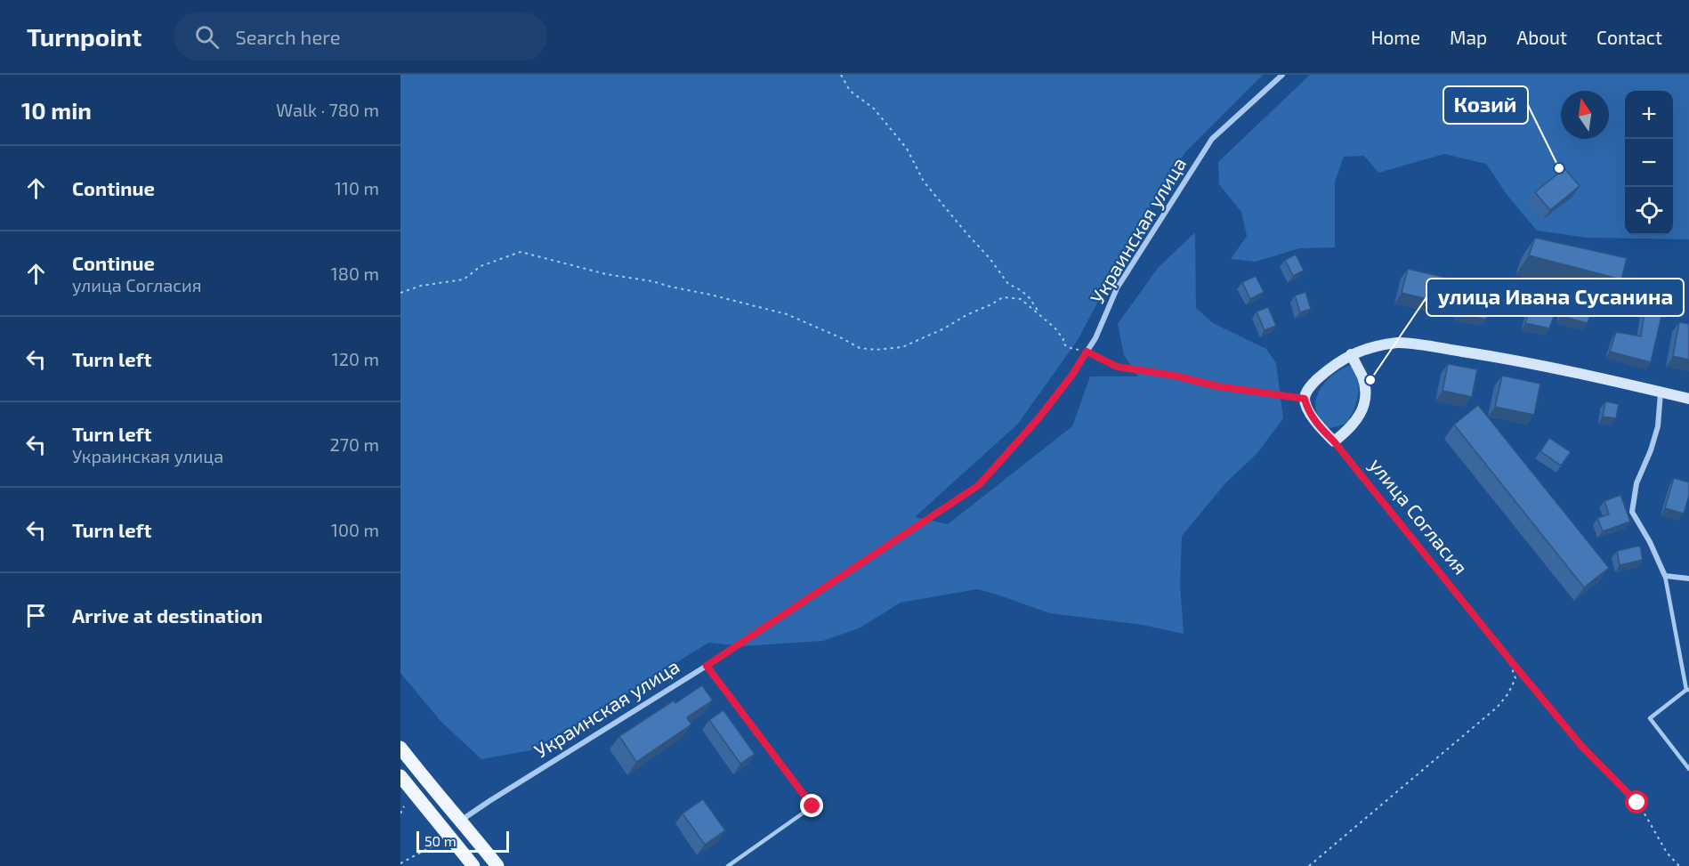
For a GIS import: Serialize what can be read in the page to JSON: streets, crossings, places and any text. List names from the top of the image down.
{
  "streets": {
    "street": ["Украинская улица"],
    "path": ["улица Согласия"]
  },
  "places": ["Козий", "улица Ивана Сусанина"],
  "scale_bar": "50 m",
  "north": "top",
  "page": {
    "header": "Turnpoint",
    "search": "Search here",
    "nav": [
      "Home",
      "Map",
      "About",
      "Contact"
    ],
    "heading": ["10 min", "Walk · 780 m"],
    "map_buttons": ["+", "−"],
    "list": [
      ["Continue", "110 m"],
      ["Continue", "улица Согласия", "180 m"],
      ["Turn left", "120 m"],
      ["Turn left", "Украинская улица", "270 m"],
      ["Turn left", "100 m"],
      "Arrive at destination"
    ],
    "scale": "50 m"
  }
}
